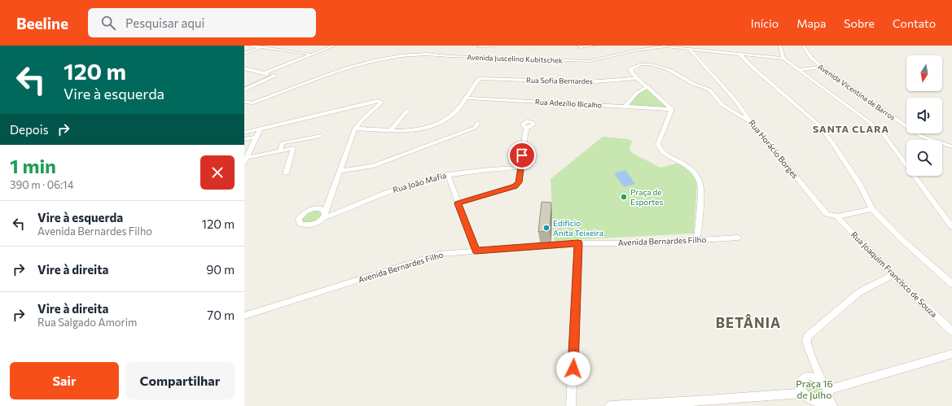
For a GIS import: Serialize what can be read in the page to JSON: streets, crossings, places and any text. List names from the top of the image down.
{
  "streets": {
    "street": [
      "Avenida Juscelino Kubitschek",
      "Rua Sofia Bernardes",
      "Avenida Vicentina de Barros",
      "Rua Adezílio Bicalho",
      "Rua Horácio Borges",
      "Rua João Mafia",
      "Avenida Bernardes Filho",
      "Rua Joaquim Francisco de Souza"
    ]
  },
  "crossings": [
    ["Avenida Juscelino Kubitschek", "Rua Horácio Borges"],
    ["Rua Sofia Bernardes", "Rua Adezílio Bicalho"],
    ["Rua Horácio Borges", "Rua Joaquim Francisco de Souza"]
  ],
  "districts": ["SANTA CLARA", "BETÂNIA"],
  "parks": ["Praça 16 de Julho"],
  "places": ["Praça de Esportes", "Edificio Anita Teixeira"],
  "north": "bottom",
  "page": {
    "header": "Beeline",
    "search": "Pesquisar aqui",
    "nav": [
      "Início",
      "Mapa",
      "Sobre",
      "Contato"
    ],
    "turn": ["120 m", "Vire à esquerda"],
    "then": "Depois",
    "heading": ["1 min", "390 m · 06:14"],
    "list": [
      {
        "name": "Vire à esquerda",
        "note": "Avenida Bernardes Filho",
        "value": "120 m"
      },
      {
        "name": "Vire à direita",
        "value": "90 m"
      },
      {
        "name": "Vire à direita",
        "note": "Rua Salgado Amorim",
        "value": "70 m"
      }
    ],
    "buttons": ["Sair", "Compartilhar"]
  }
}
